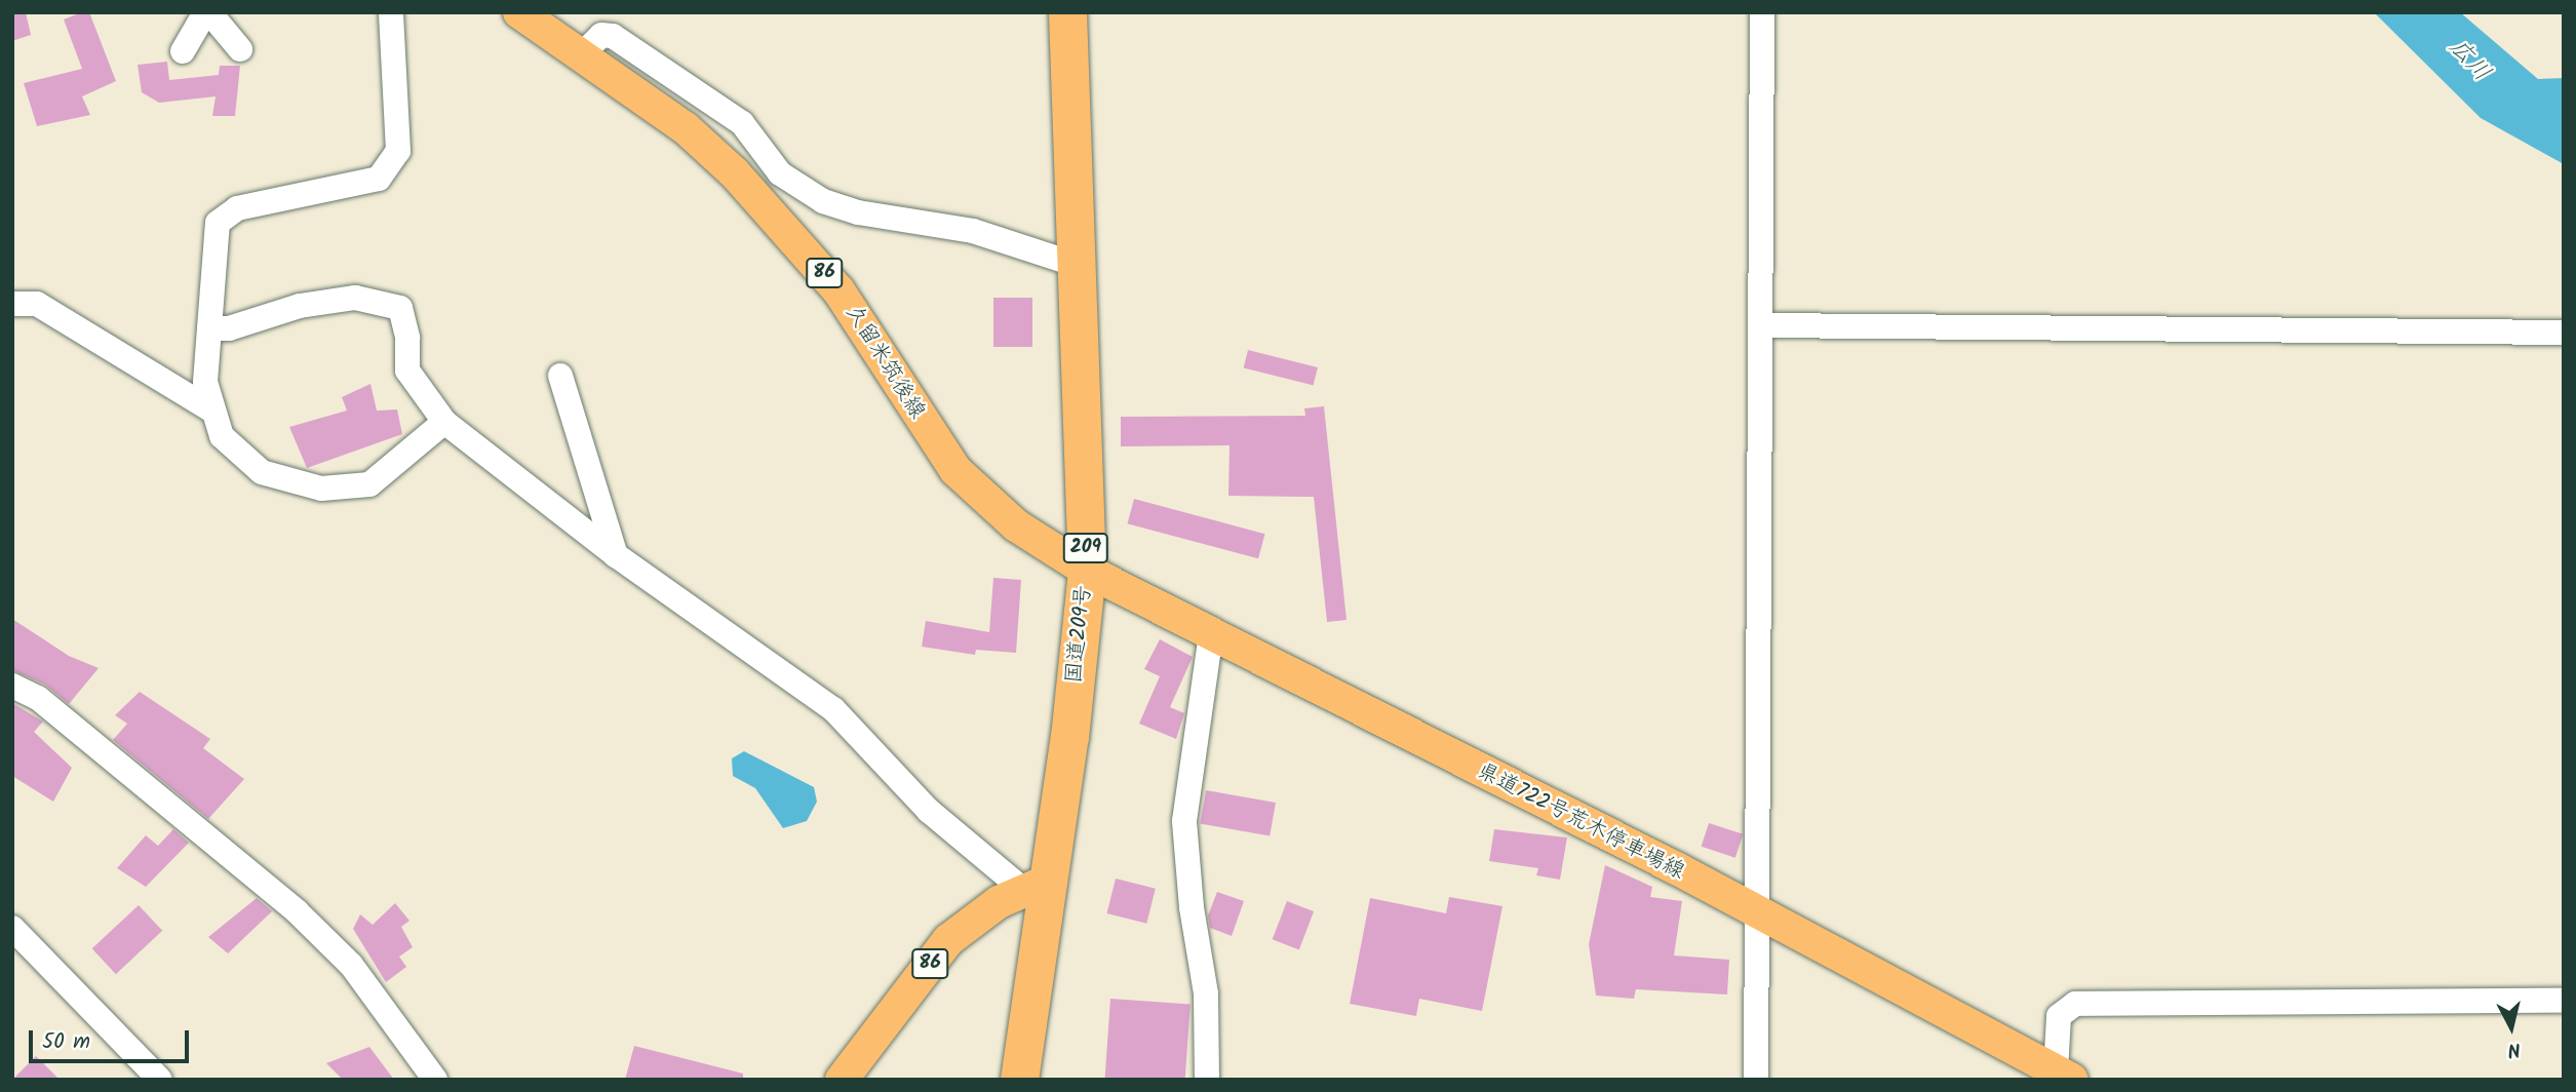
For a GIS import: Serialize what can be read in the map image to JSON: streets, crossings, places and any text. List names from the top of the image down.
{
  "streets": {
    "highway": ["209", "国道209号"],
    "main road": ["86", "久留米筑後線", "県道722号荒木停車場線"]
  },
  "crossings": [
    ["86", "国道209号"],
    ["久留米筑後線", "国道209号"],
    ["久留米筑後線", "県道722号荒木停車場線"],
    ["国道209号", "県道722号荒木停車場線"]
  ],
  "water": ["広川"],
  "scale_bar": "50 m",
  "north": "bottom"
}
